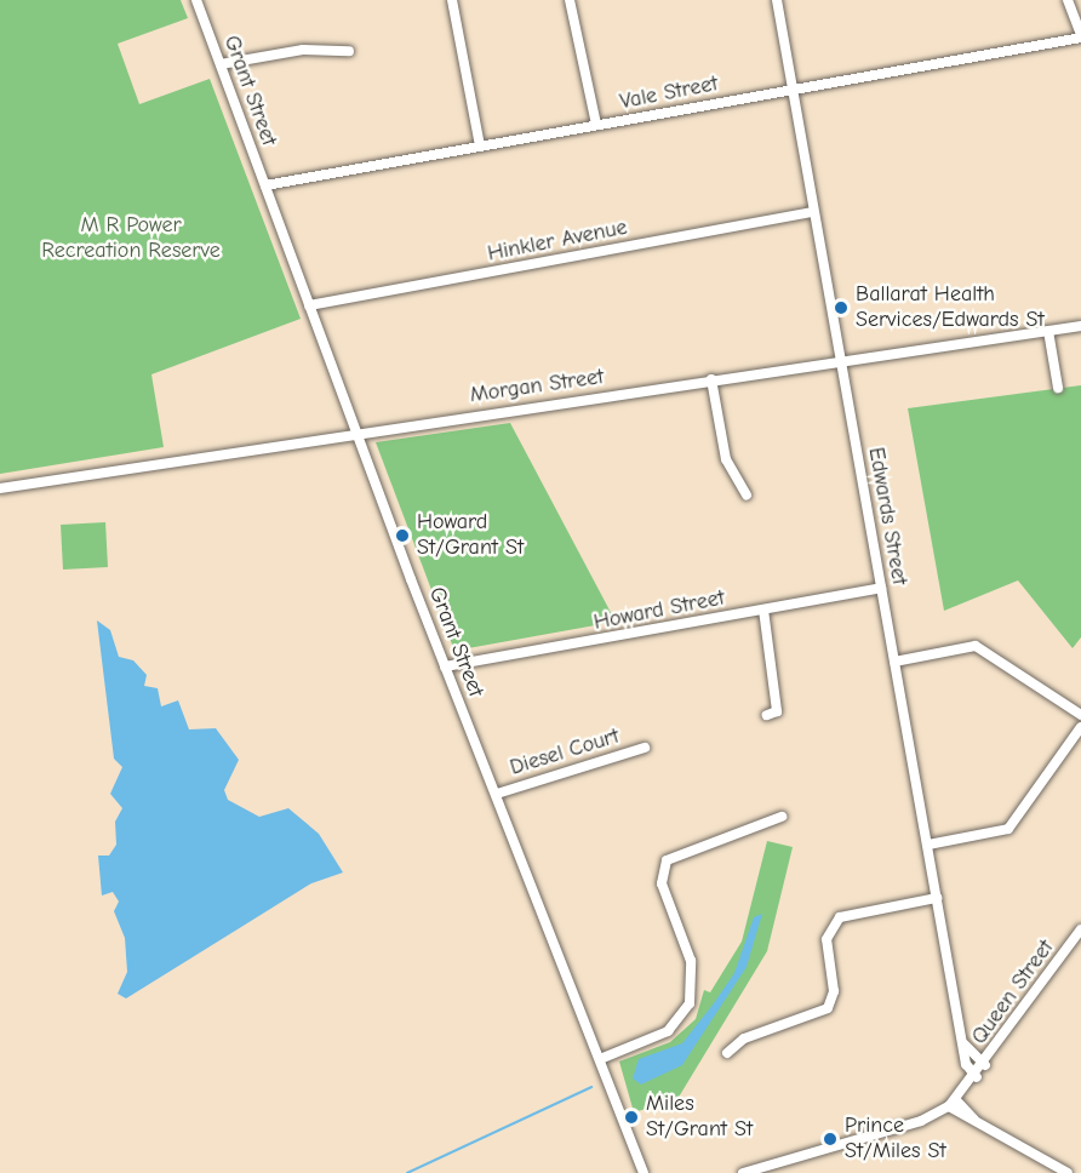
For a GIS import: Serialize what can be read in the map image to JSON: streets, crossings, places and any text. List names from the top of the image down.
{
  "streets": {
    "street": [
      "Grant Street",
      "Vale Street",
      "Hinkler Avenue",
      "Morgan Street",
      "Edwards Street",
      "Howard Street",
      "Diesel Court",
      "Queen Street"
    ]
  },
  "crossings": [
    ["Grant Street", "Vale Street"],
    ["Grant Street", "Hinkler Avenue"],
    ["Grant Street", "Morgan Street"],
    ["Grant Street", "Howard Street"],
    ["Grant Street", "Diesel Court"],
    ["Vale Street", "Edwards Street"],
    ["Hinkler Avenue", "Edwards Street"],
    ["Morgan Street", "Edwards Street"],
    ["Edwards Street", "Howard Street"],
    ["Edwards Street", "Queen Street"]
  ],
  "parks": ["M R Power Recreation Reserve"],
  "places": [
    "Ballarat Health Services/Edwards St",
    "Howard St/Grant St",
    "Miles St/Grant St",
    "Prince St/Miles St"
  ]
}
